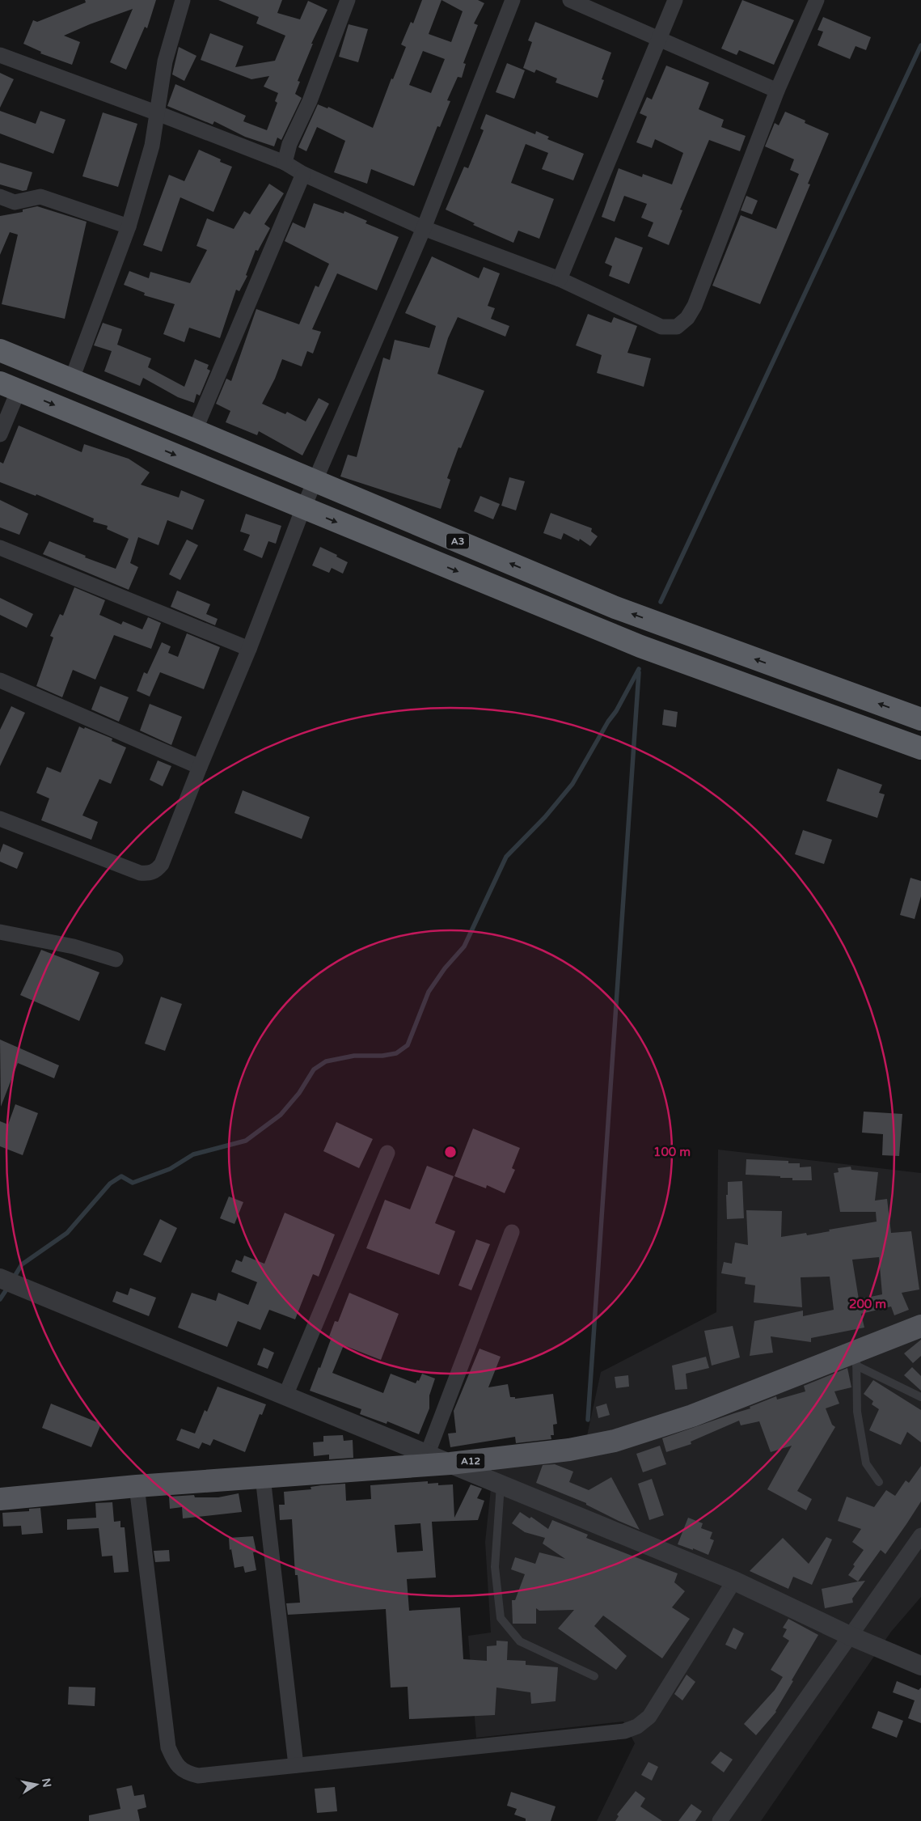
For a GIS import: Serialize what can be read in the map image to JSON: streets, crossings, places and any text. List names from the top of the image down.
{
  "streets": {
    "highway": ["A3"],
    "main road": ["A12"]
  },
  "north": "right",
  "rings": ["100 m", "200 m"]
}
